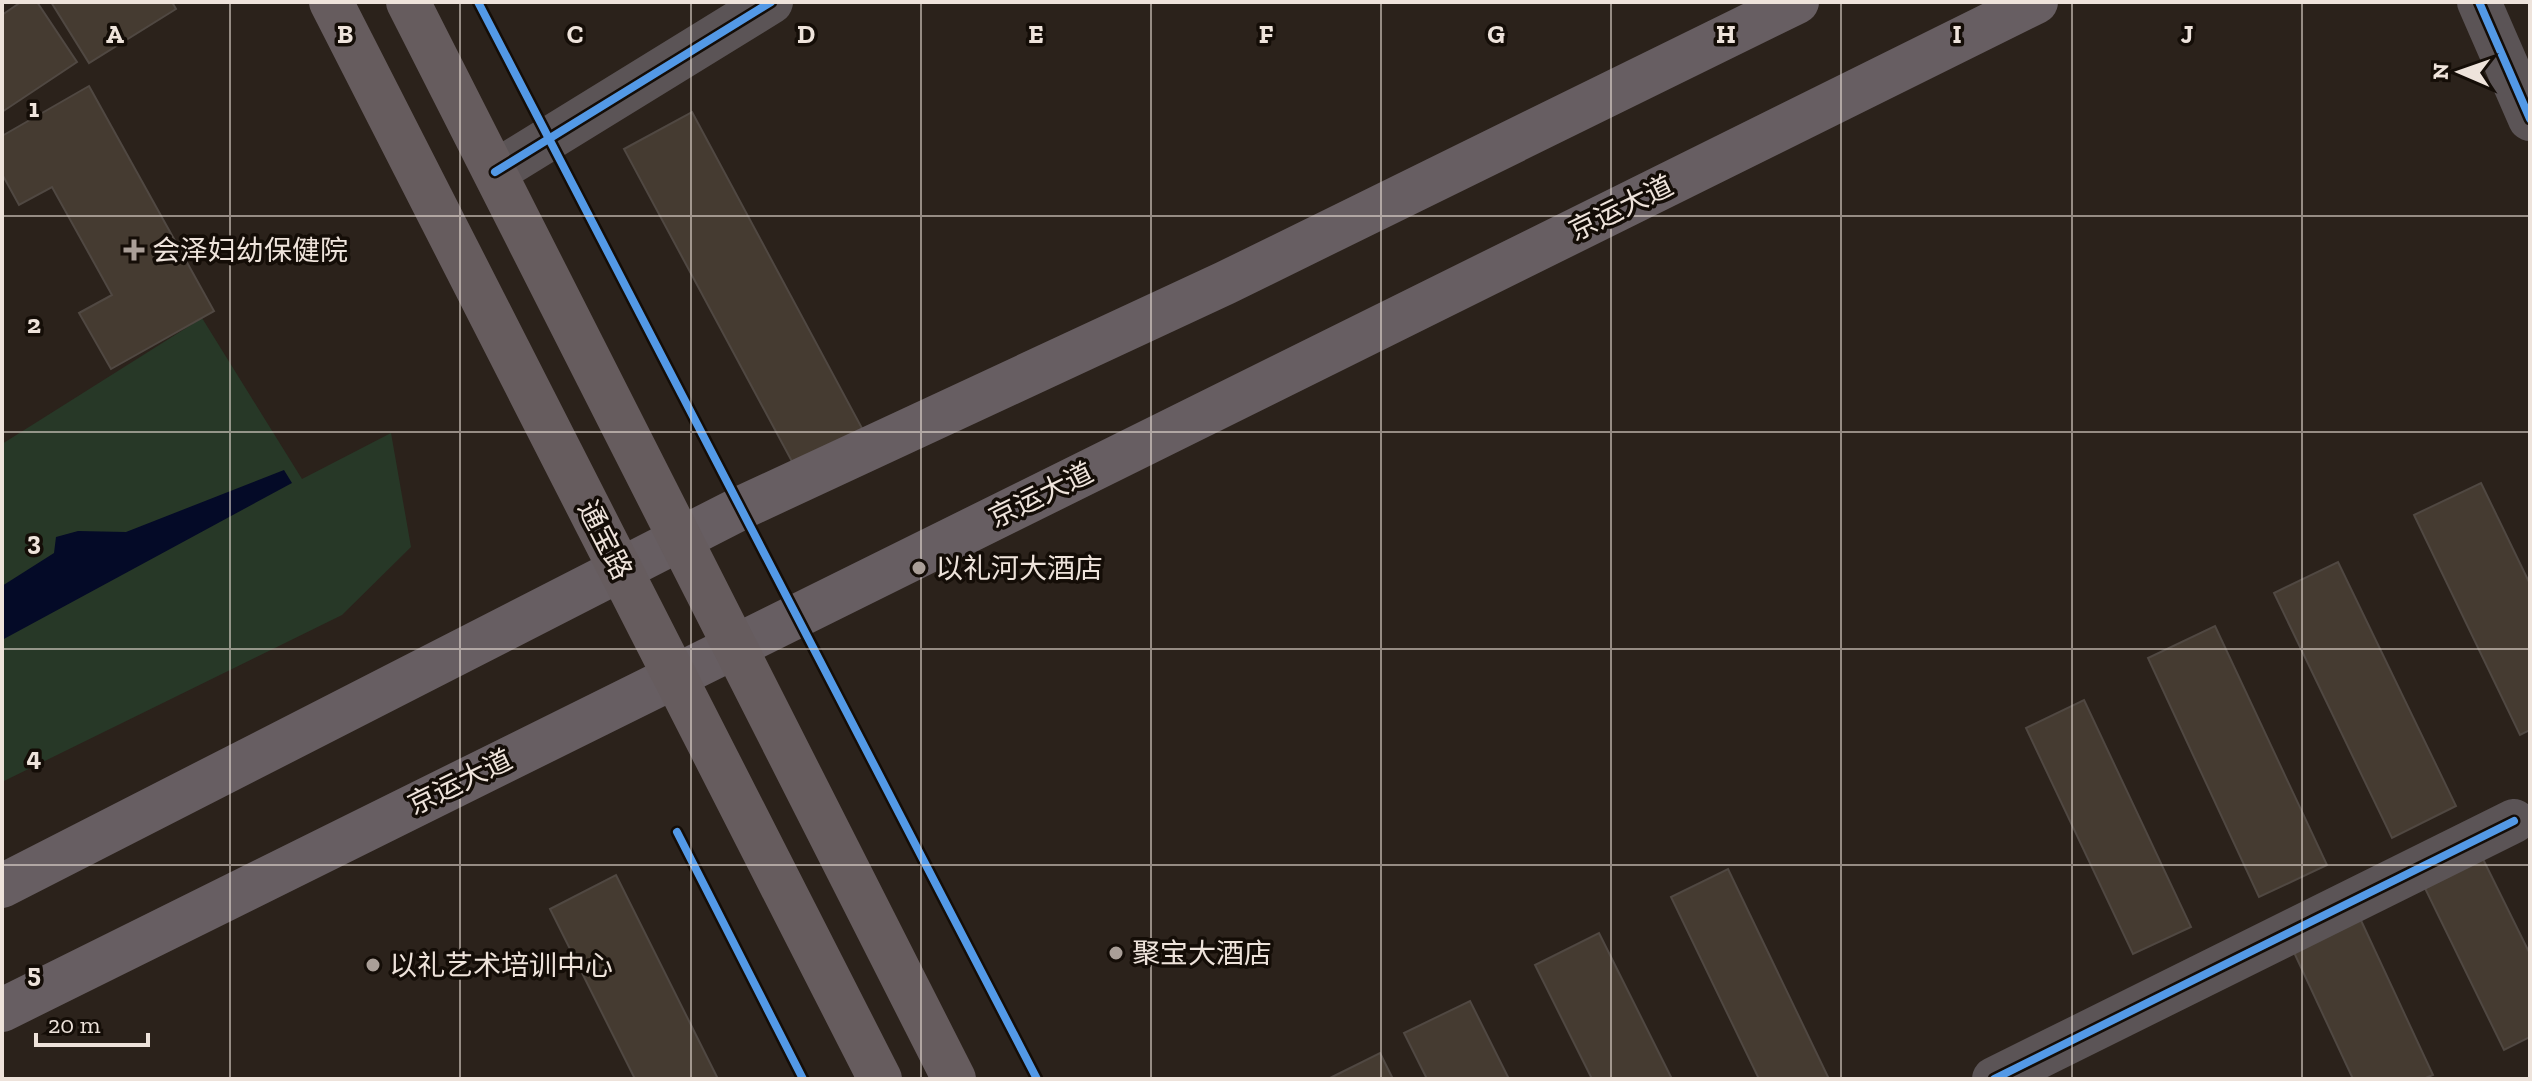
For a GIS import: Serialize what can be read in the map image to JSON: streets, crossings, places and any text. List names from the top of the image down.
{
  "streets": {
    "main road": ["京运大道", "通宝路"]
  },
  "crossings": [
    ["京运大道", "通宝路"]
  ],
  "places": {
    "health": ["会泽妇幼保健院"],
    "other": ["以礼河大酒店", "聚宝大酒店", "以礼艺术培训中心"]
  },
  "scale_bar": "20 m",
  "north": "left",
  "grid": {
    "columns": [
      "A",
      "B",
      "C",
      "D",
      "E",
      "F",
      "G",
      "H",
      "I",
      "J"
    ],
    "rows": [
      "1",
      "2",
      "3",
      "4",
      "5"
    ]
  }
}
